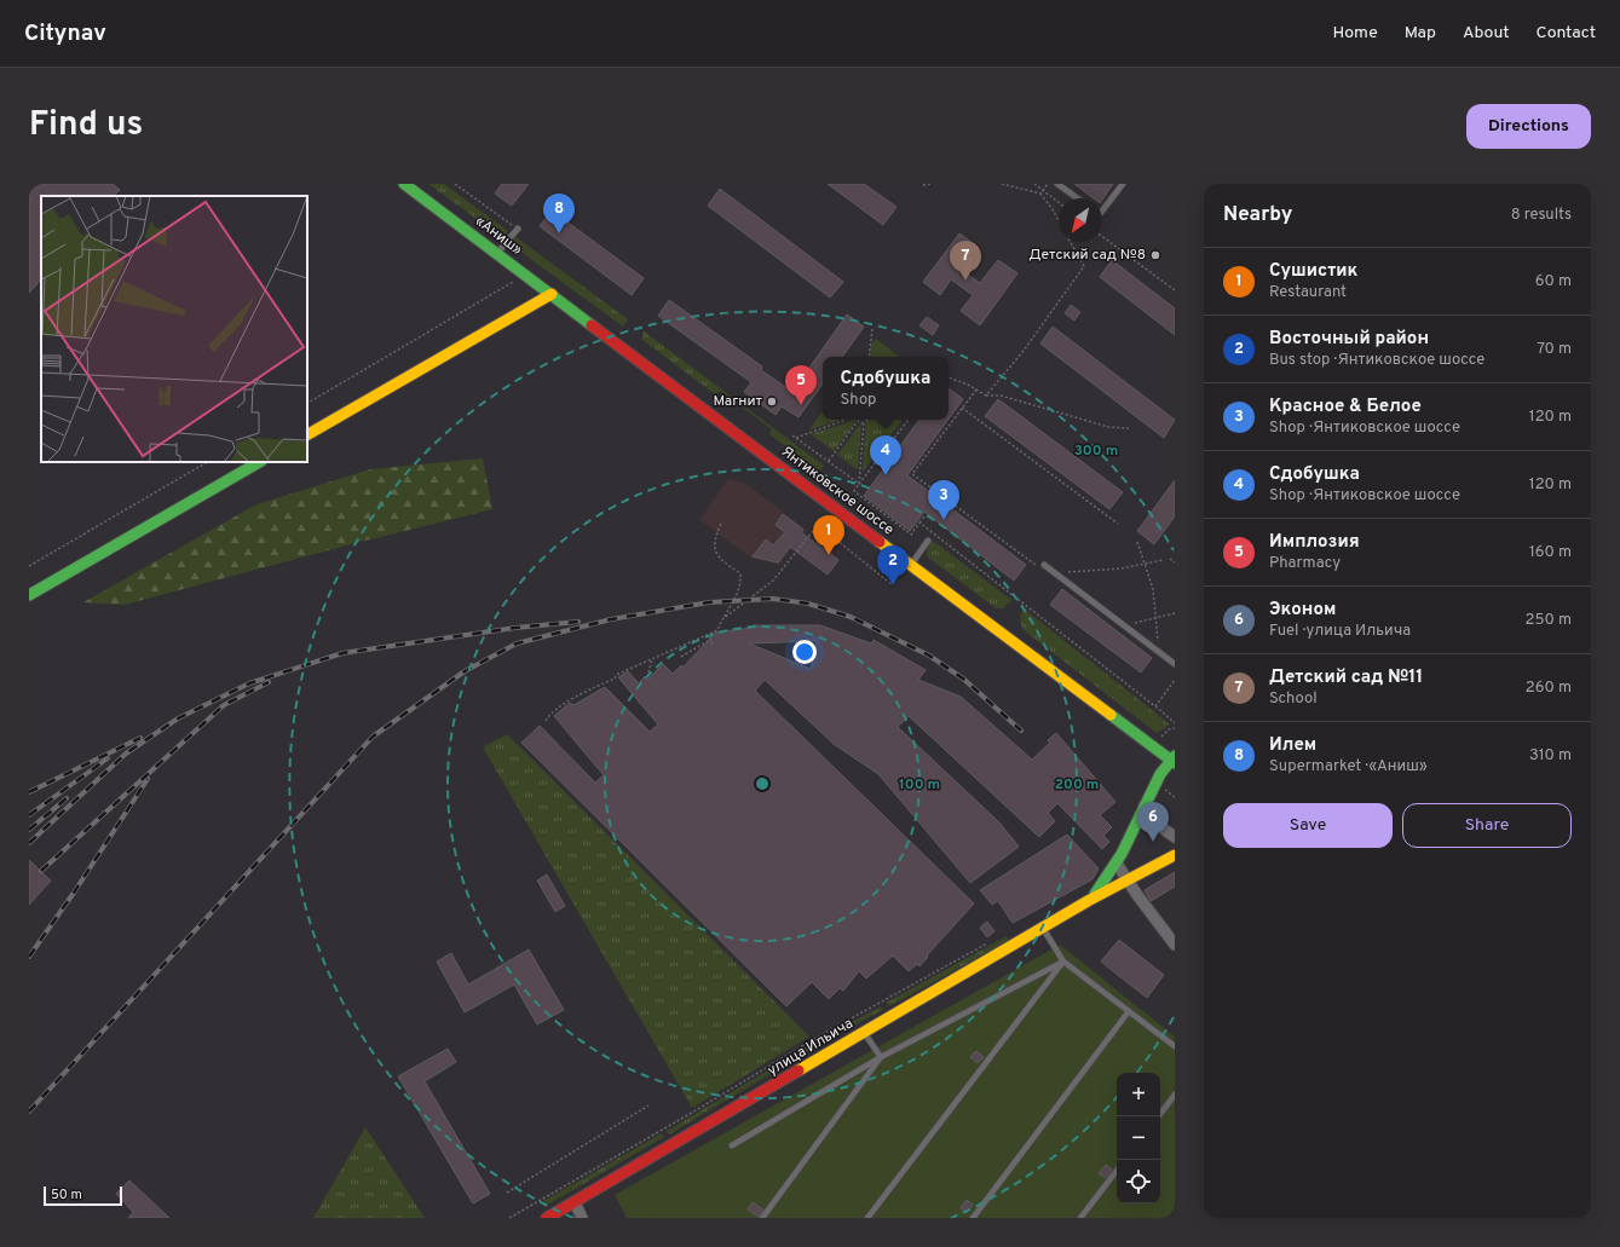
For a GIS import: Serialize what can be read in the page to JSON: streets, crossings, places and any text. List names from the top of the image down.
{
  "streets": {
    "street": ["«Аниш»", "Янтиковское шоссе", "улица Ильича"]
  },
  "crossings": [
    ["«Аниш»", "Янтиковское шоссе"],
    ["Янтиковское шоссе", "улица Ильича"]
  ],
  "places": ["Детский сад №8", "Магнит"],
  "scale_bar": "50 m",
  "north": "bottom left",
  "page": {
    "header": "Citynav",
    "nav": [
      "Home",
      "Map",
      "About",
      "Contact"
    ],
    "title": "Find us",
    "buttons": [
      "Directions",
      ["Save", "Share"]
    ],
    "heading": ["Nearby", "8 results"],
    "pins": [
      "8",
      "7",
      "5",
      "4",
      "3",
      "1",
      "2",
      "6"
    ],
    "list": [
      {
        "mark": "1",
        "name": "Сушистик",
        "note": "Restaurant",
        "value": "60 m"
      },
      {
        "mark": "2",
        "name": "Восточный район",
        "note": "Bus stop · Янтиковское шоссе",
        "value": "70 m"
      },
      {
        "mark": "3",
        "name": "Красное & Белое",
        "note": "Shop · Янтиковское шоссе",
        "value": "120 m"
      },
      {
        "mark": "4",
        "name": "Сдобушка",
        "note": "Shop · Янтиковское шоссе",
        "value": "120 m"
      },
      {
        "mark": "5",
        "name": "Имплозия",
        "note": "Pharmacy",
        "value": "160 m"
      },
      {
        "mark": "6",
        "name": "Эконом",
        "note": "Fuel · улица Ильича",
        "value": "250 m"
      },
      {
        "mark": "7",
        "name": "Детский сад №11",
        "note": "School",
        "value": "260 m"
      },
      {
        "mark": "8",
        "name": "Илем",
        "note": "Supermarket · «Аниш»",
        "value": "310 m"
      }
    ],
    "popup": ["Сдобушка", "Shop"],
    "map_buttons": ["+", "−"],
    "scale": "50 m"
  },
  "rings": ["300 m", "100 m", "200 m"]
}
